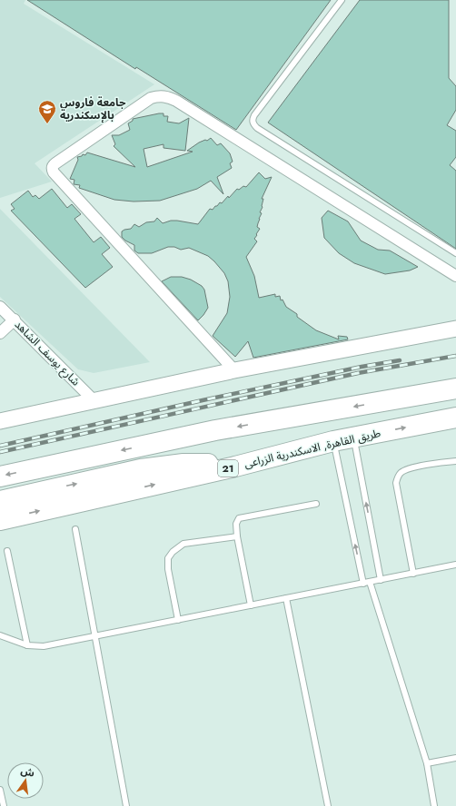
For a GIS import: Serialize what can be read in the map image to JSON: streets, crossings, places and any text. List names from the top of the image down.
{
  "streets": {
    "highway": ["طريق القاهرة, الاسكندرية الزراعى", "21"],
    "street": ["شارع يوسف الشاهد"]
  },
  "places": {
    "school or university": ["جامعة فاروس بالإسكندرية"]
  },
  "north": "top"
}
